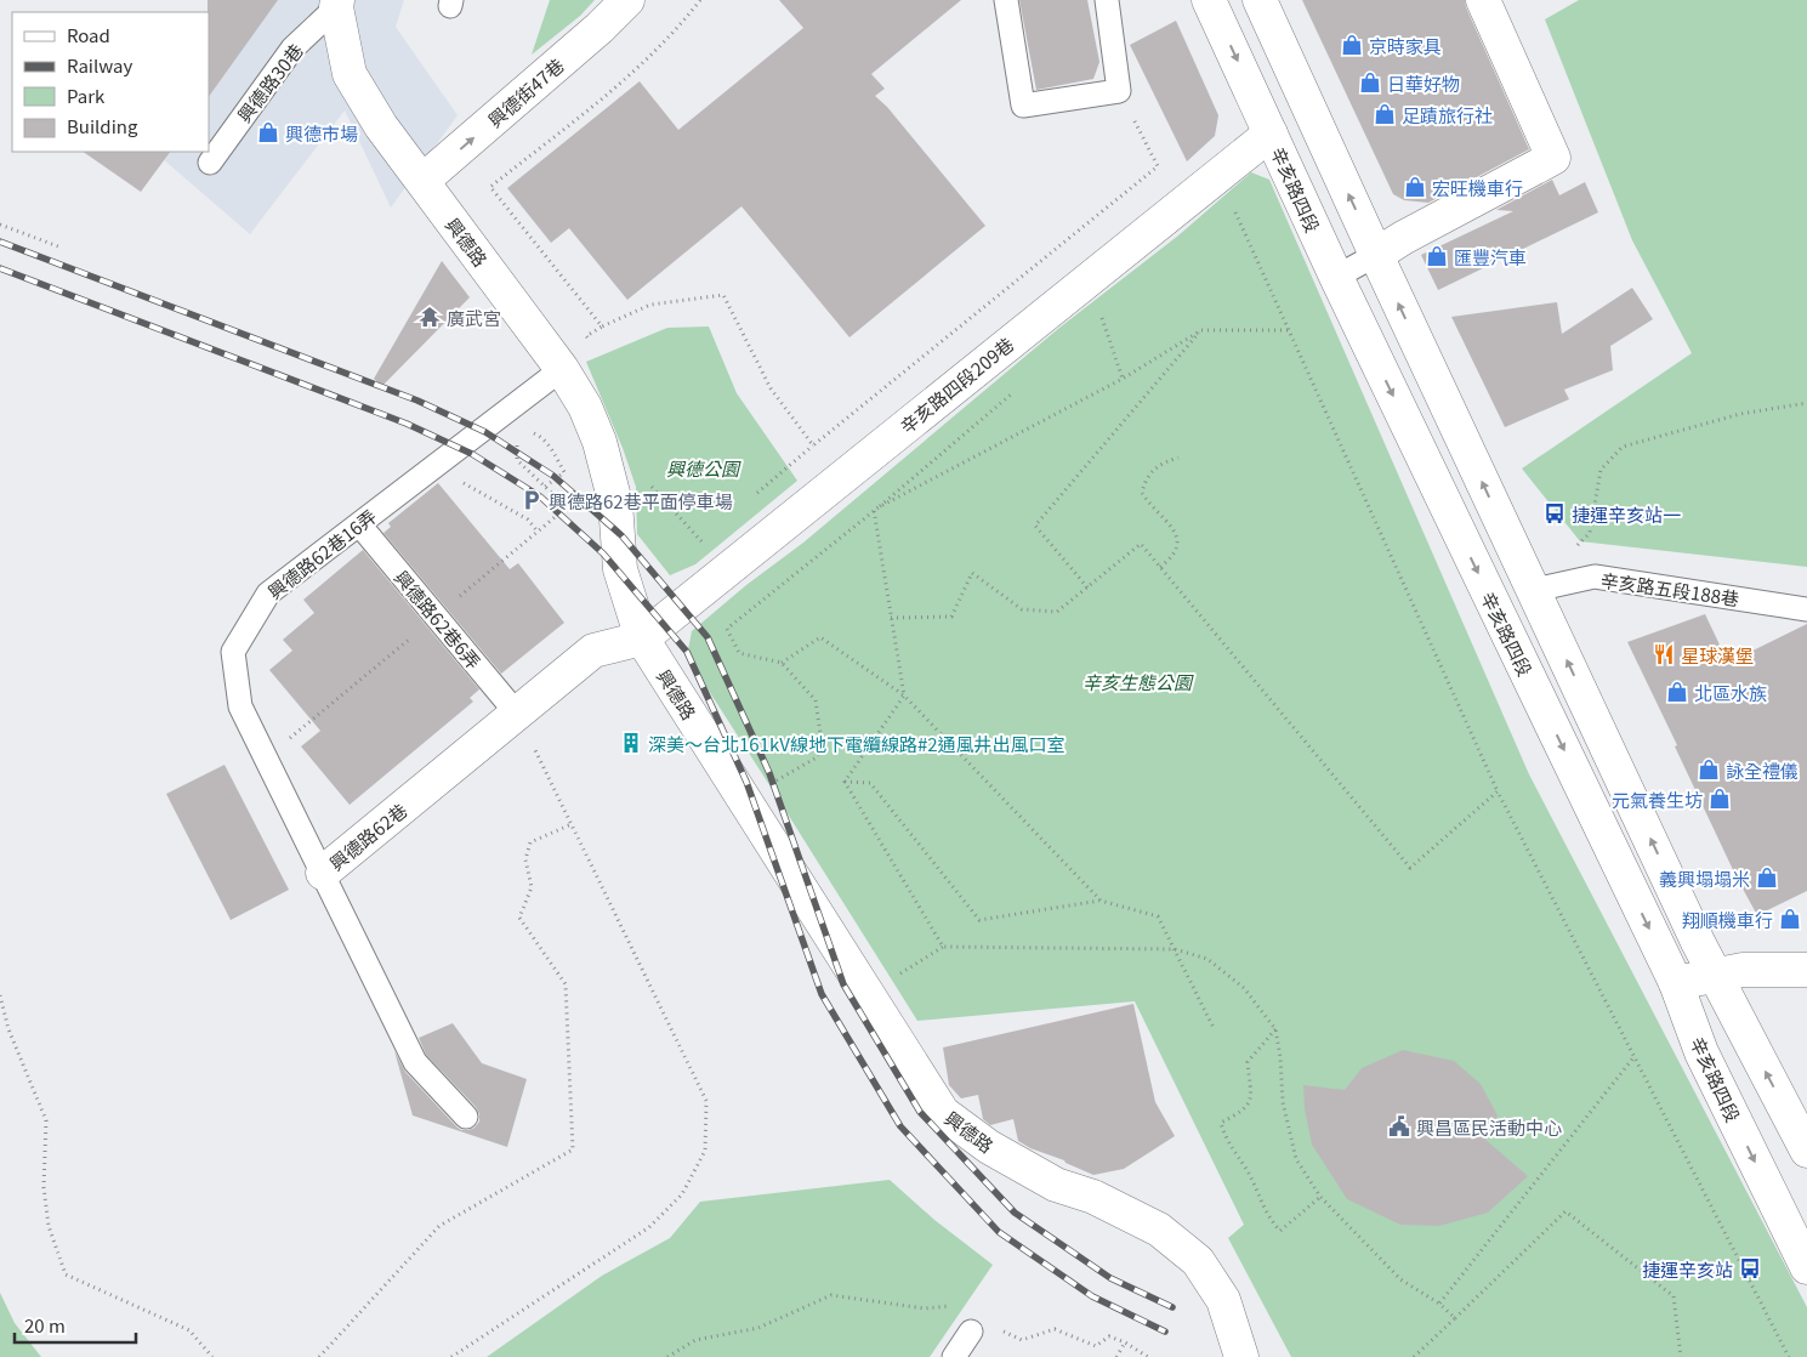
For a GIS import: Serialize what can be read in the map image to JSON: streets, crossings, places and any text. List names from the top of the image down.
{
  "streets": {
    "street": [
      "興德街47巷",
      "辛亥路四段",
      "興德路",
      "辛亥路四段209巷",
      "興德路62巷"
    ],
    "lane": [
      "興德路30巷",
      "興德路62巷16弄",
      "辛亥路五段188巷",
      "興德路62巷6弄"
    ]
  },
  "crossings": [
    ["興德路30巷", "興德路"],
    ["興德街47巷", "興德路"],
    ["辛亥路四段", "辛亥路四段209巷"],
    ["興德路", "辛亥路四段209巷"],
    ["興德路", "興德路62巷16弄"],
    ["興德路", "興德路62巷"],
    ["辛亥路四段209巷", "興德路62巷"],
    ["興德路62巷16弄", "興德路62巷6弄"],
    ["興德路62巷16弄", "興德路62巷"],
    ["興德路62巷6弄", "興德路62巷"]
  ],
  "one_way": ["興德街47巷"],
  "parks": ["興德公園", "辛亥生態公園"],
  "places": {
    "shop": [
      "京時家具",
      "日華好物",
      "足蹟旅行社",
      "興德市場",
      "宏旺機車行",
      "匯豐汽車",
      "北區水族",
      "詠全禮儀",
      "元氣養生坊",
      "義興塌塌米",
      "翔順機車行"
    ],
    "temple": ["廣武宮"],
    "parking": ["興德路62巷平面停車場"],
    "bus stop": ["捷運辛亥站一", "捷運辛亥站"],
    "restaurant": ["星球漢堡"],
    "building": ["深美～台北161kV線地下電纜線路#2通風井出風口室"],
    "public building": ["興昌區民活動中心"]
  },
  "legend": [
    "Road",
    "Railway",
    "Park",
    "Building"
  ],
  "scale_bar": "20 m"
}
